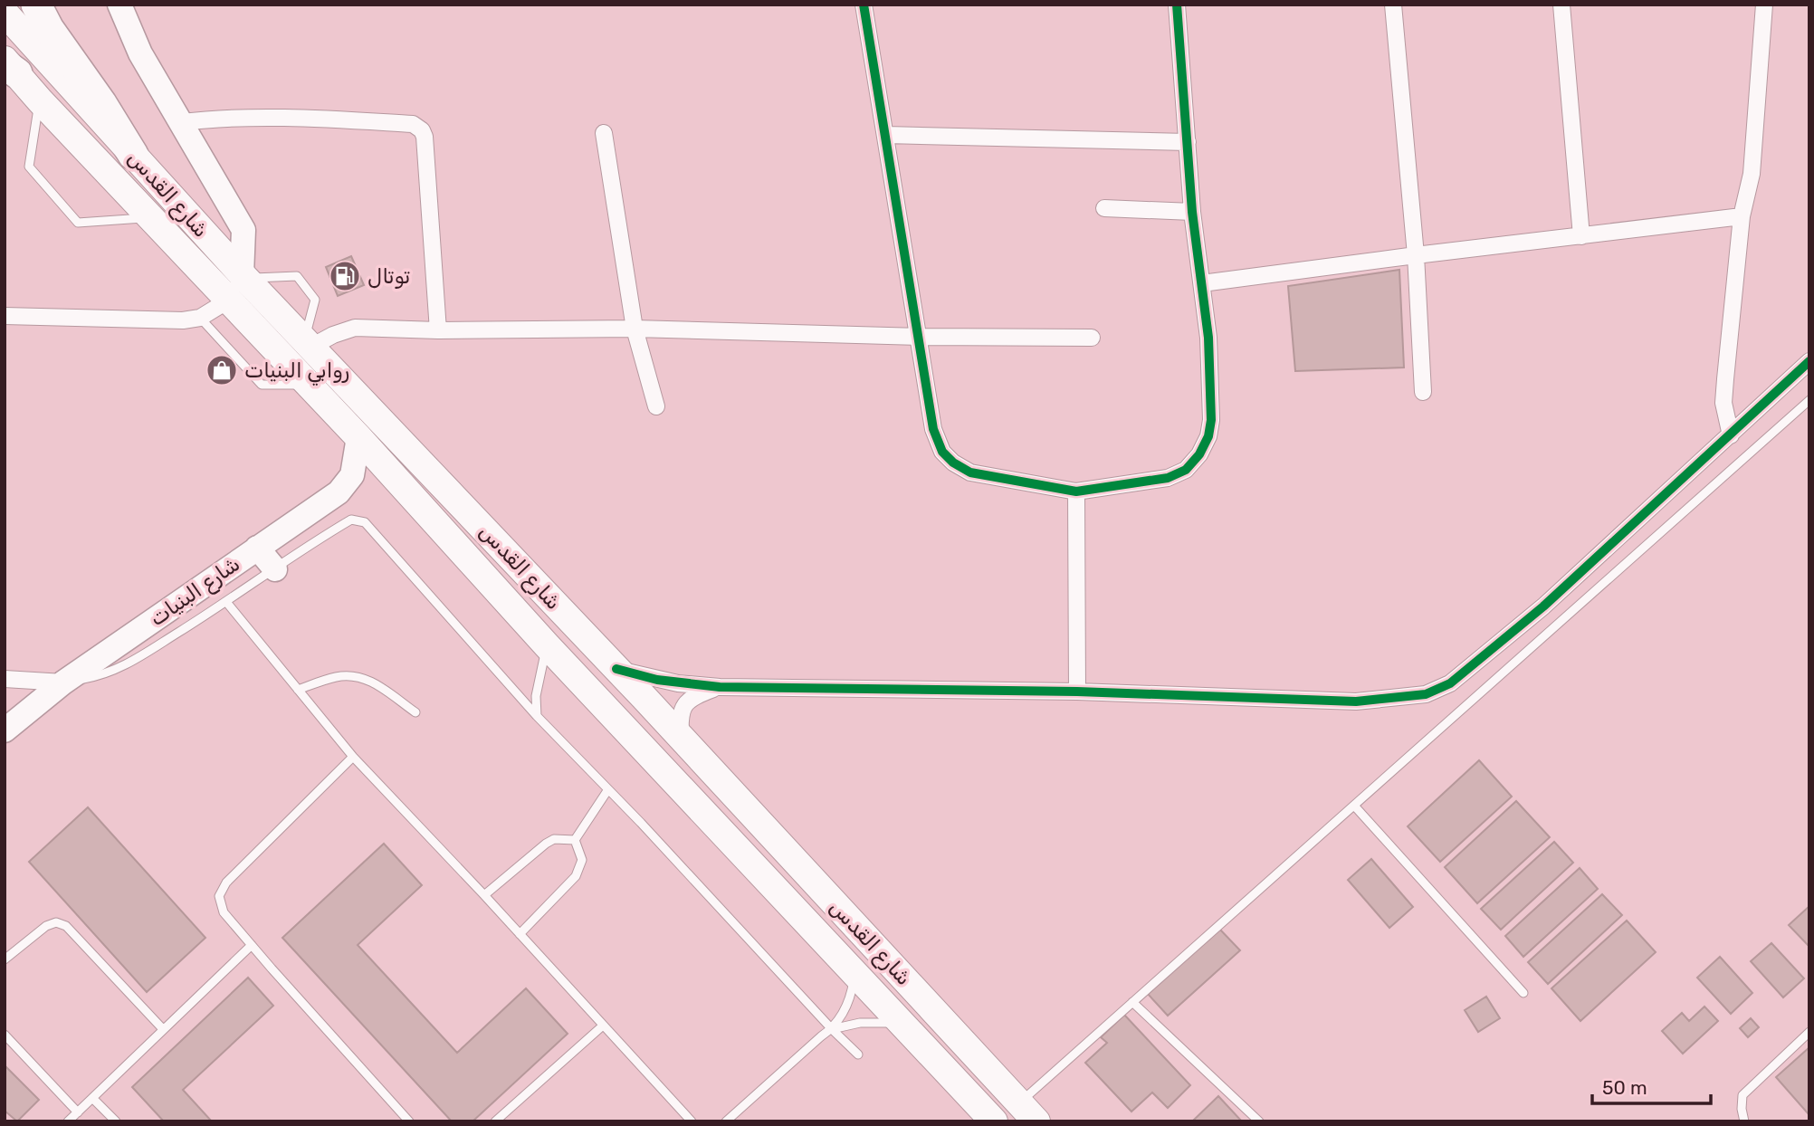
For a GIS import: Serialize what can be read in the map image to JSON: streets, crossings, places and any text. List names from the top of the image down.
{
  "streets": {
    "highway": ["شارع القدس"],
    "main road": ["شارع البنيات"]
  },
  "crossings": [
    ["شارع القدس", "شارع البنيات"]
  ],
  "places": {
    "fuel station": ["توتال"],
    "shop": ["روابي البنيات"]
  },
  "scale_bar": "50 m"
}
